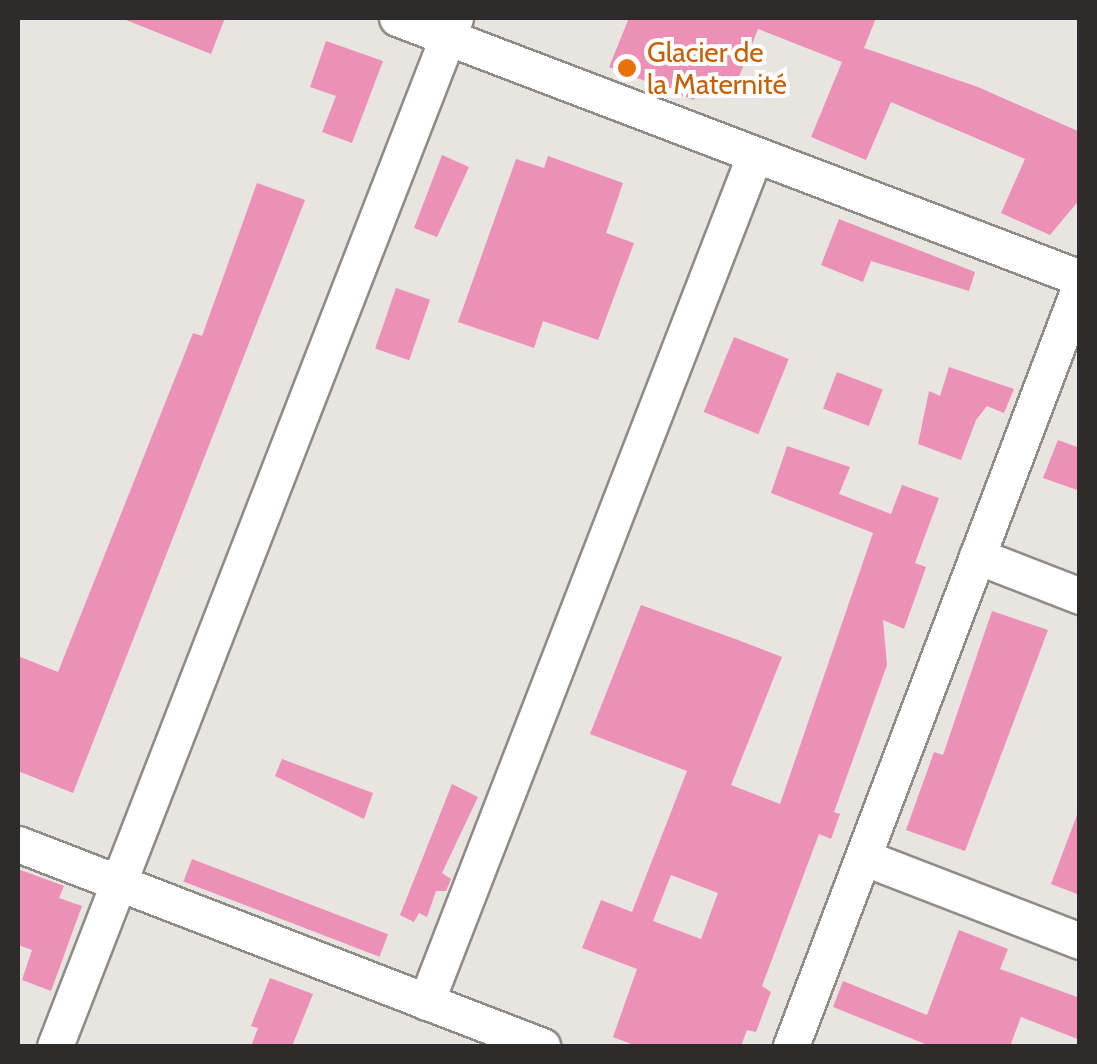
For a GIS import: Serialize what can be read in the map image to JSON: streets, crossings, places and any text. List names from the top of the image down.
{
  "places": ["Glacier de la Maternité"]
}
